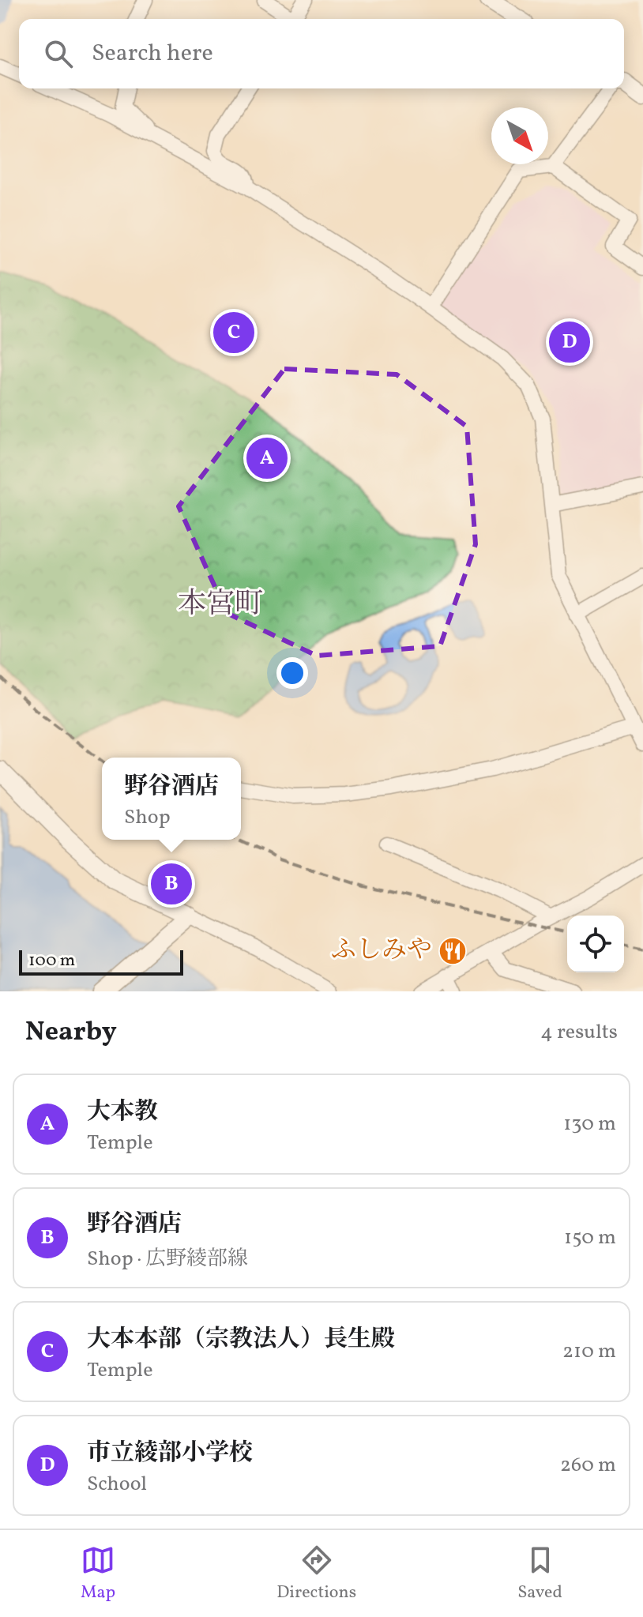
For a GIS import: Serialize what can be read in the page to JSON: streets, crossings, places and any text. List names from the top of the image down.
{
  "districts": ["本宮町"],
  "places": {
    "restaurant": ["ふしみや"]
  },
  "scale_bar": "100 m",
  "north": "bottom right",
  "page": {
    "search": "Search here",
    "pins": [
      "C",
      "D",
      "A",
      "B"
    ],
    "popup": ["野谷酒店", "Shop"],
    "scale": "100 m",
    "heading": ["Nearby", "4 results"],
    "list": [
      {
        "mark": "A",
        "name": "大本教",
        "note": "Temple",
        "value": "130 m"
      },
      {
        "mark": "B",
        "name": "野谷酒店",
        "note": "Shop · 広野綾部線",
        "value": "150 m"
      },
      {
        "mark": "C",
        "name": "大本本部（宗教法人）長生殿",
        "note": "Temple",
        "value": "210 m"
      },
      {
        "mark": "D",
        "name": "市立綾部小学校",
        "note": "School",
        "value": "260 m"
      }
    ],
    "nav": ["Map", "Directions", "Saved"]
  }
}
